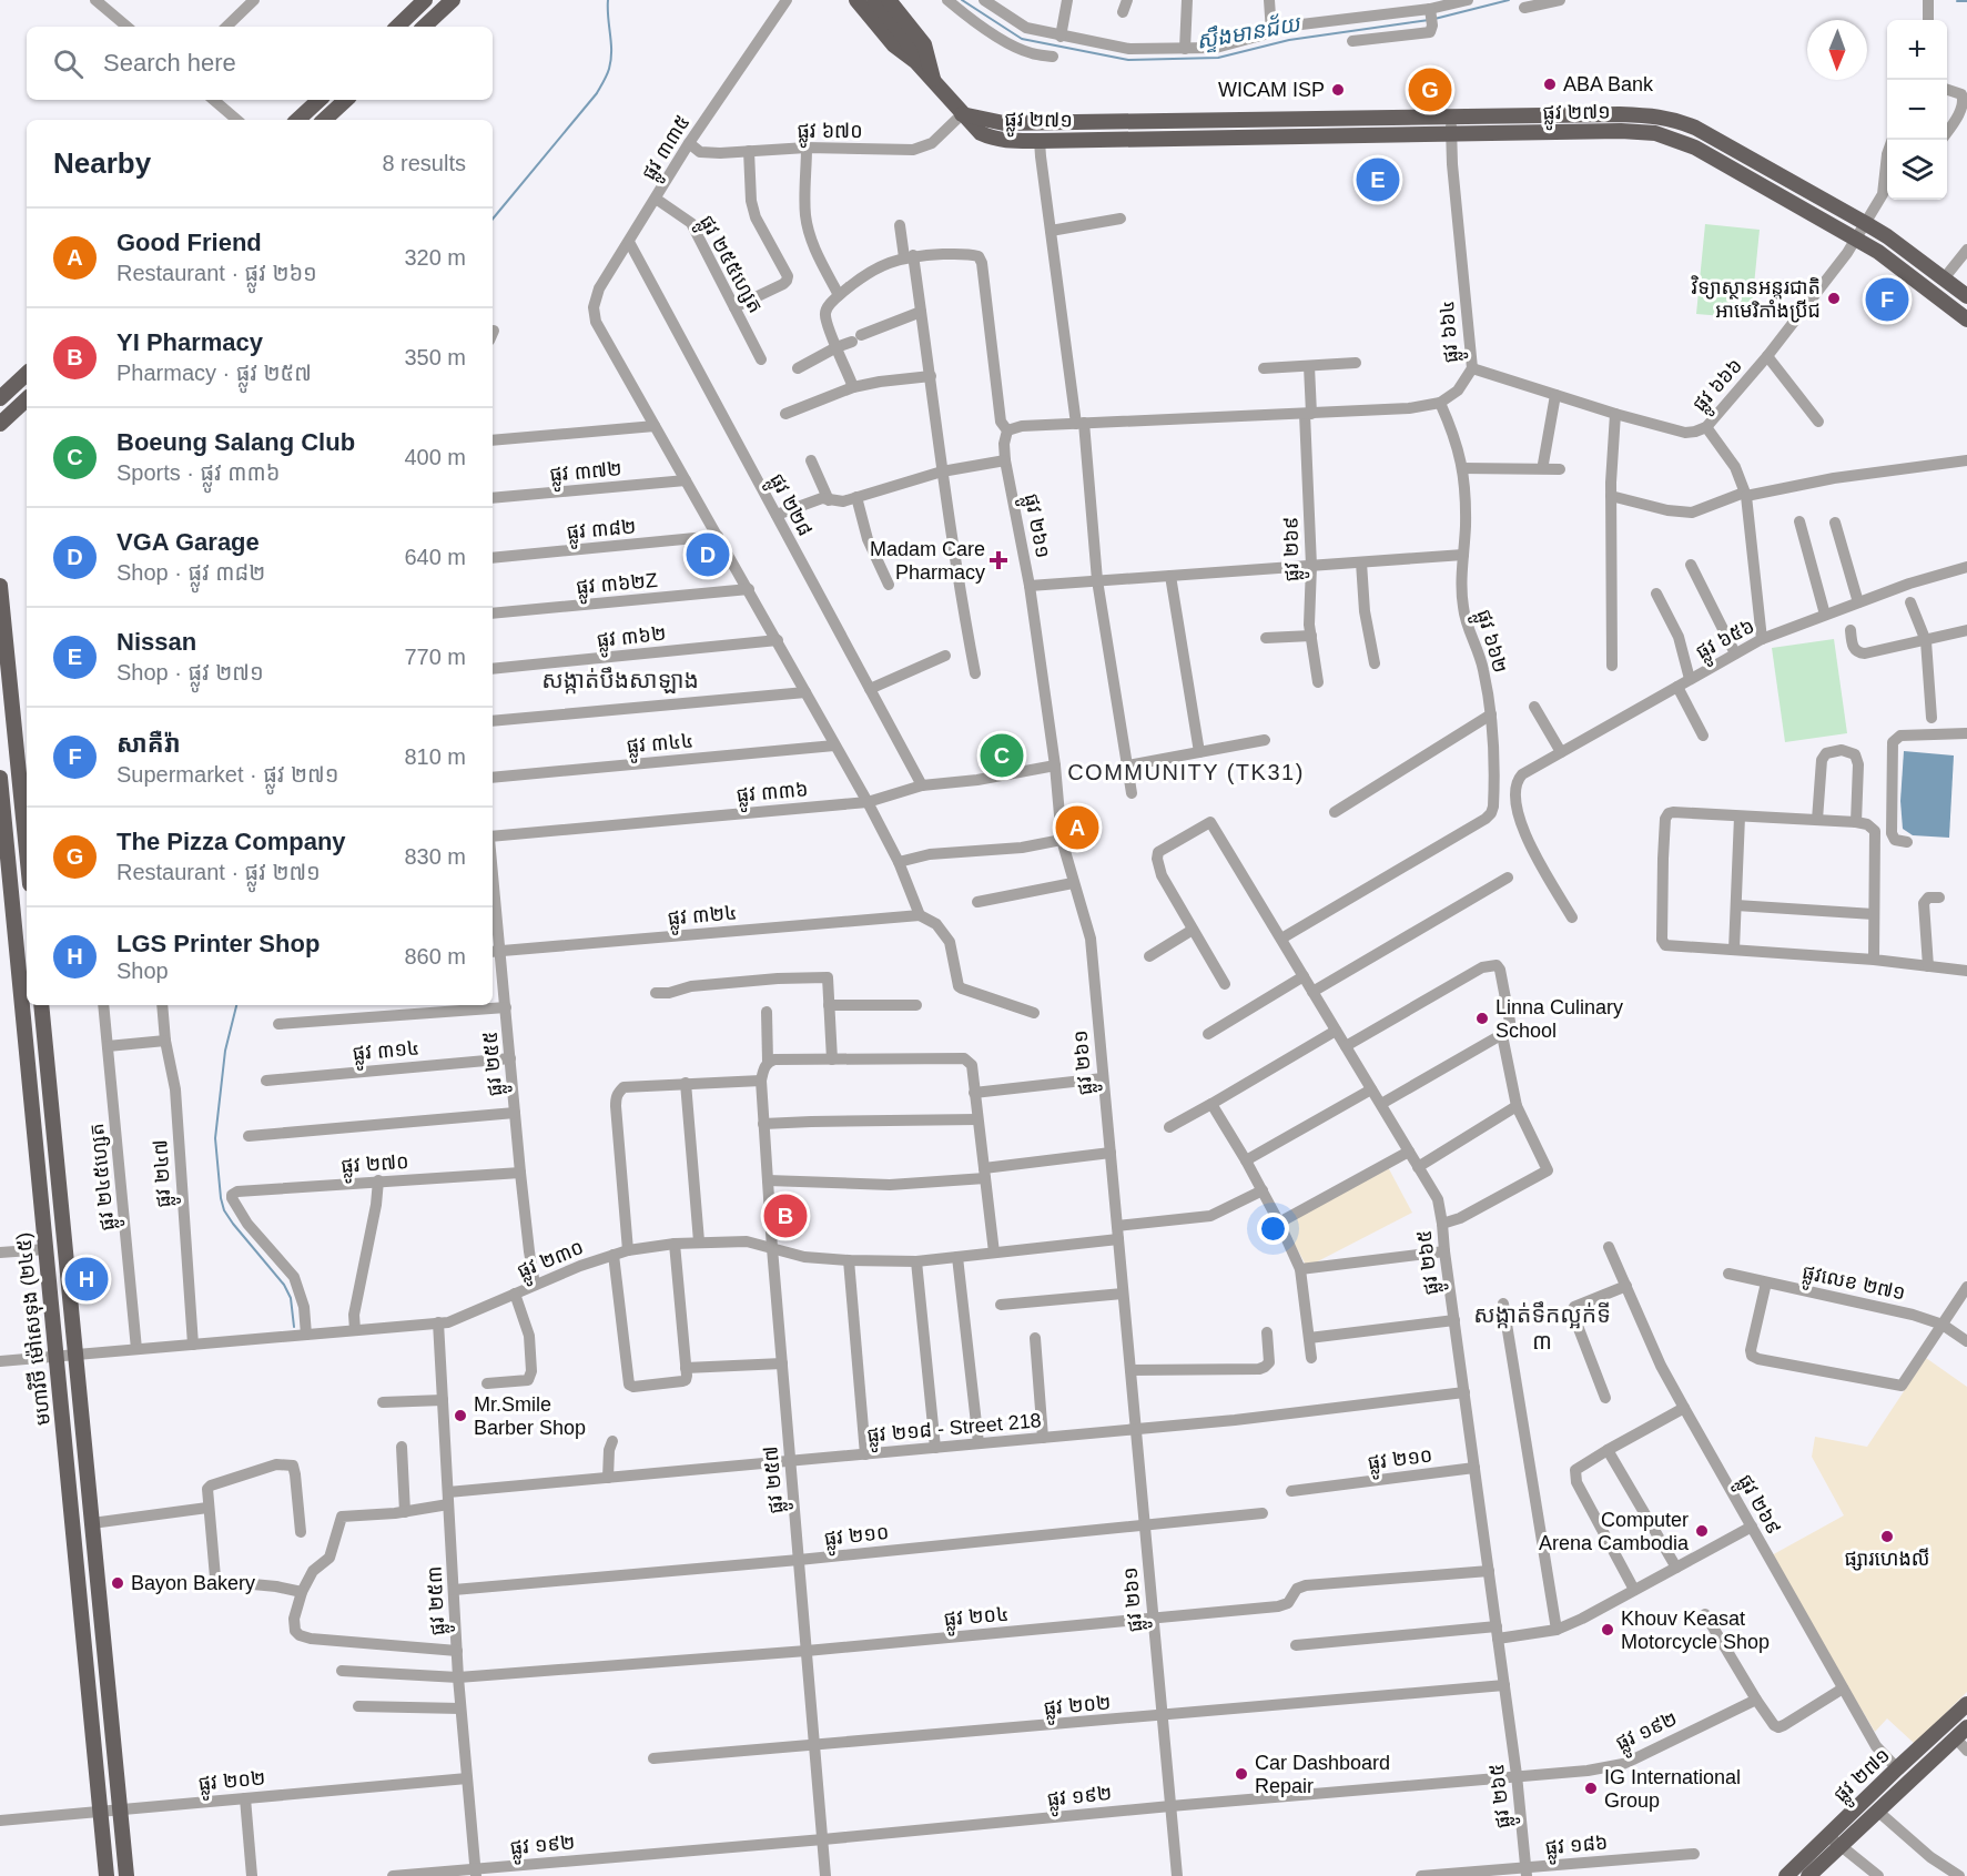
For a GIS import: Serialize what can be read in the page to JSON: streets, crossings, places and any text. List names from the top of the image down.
{
  "streets": {
    "main road": ["ផ្លូវ ២៧១", "មហាវិថី ម៉ៅសេទុង (២៤៥)"],
    "street": [
      "ផ្លូវ ៦៧០",
      "ផ្លូវ ៣៣៥",
      "ផ្លូវ ២៥៥ហ្សេត",
      "ផ្លូវ ៦៦៤",
      "ផ្លូវ ៦៦៦",
      "ផ្លូវ ៣៧២",
      "ផ្លូវ ២២៨",
      "ផ្លូវ ២៦១",
      "ផ្លូវ ៣៨២",
      "ផ្លូវ ២៦៩",
      "ផ្លូវ ៣៦២Z",
      "ផ្លូវ ៣៦២",
      "ផ្លូវ ៦៥៦",
      "ផ្លូវ ៦៦២",
      "ផ្លូវ ៣៤៤",
      "ផ្លូវ ៣៣៦",
      "ផ្លូវ ៣២៤",
      "ផ្លូវ ៣១៤",
      "ផ្លូវ ២៥៥",
      "ផ្លូវ ២៧០",
      "ផ្លូវ ២៤៧",
      "ផ្លូវ ២៤៥ហ្សេត",
      "ផ្លូវ ២៣០",
      "ផ្លូវ ២៦៥",
      "ផ្លូវលេខ ២៧១",
      "ផ្លូវ ២១៨ - Street 218",
      "ផ្លូវ ២១០",
      "ផ្លូវ ២៥៧",
      "ផ្លូវ ២៥៣",
      "ផ្លូវ ២០៤",
      "ផ្លូវ ២០២",
      "ផ្លូវ ១៩២",
      "ផ្លូវ ១៨៦"
    ]
  },
  "crossings": [
    ["ផ្លូវ ២៧១", "ផ្លូវ ៦៧០"],
    ["ផ្លូវ ២៧១", "ផ្លូវ ៦៦៤"],
    ["ផ្លូវ ២៧១", "ផ្លូវ ៦៦៦"],
    ["ផ្លូវ ២៧១", "ផ្លូវ ២៦៩"],
    ["ផ្លូវ ៦៧០", "ផ្លូវ ៣៣៥"],
    ["ផ្លូវ ៣៣៥", "ផ្លូវ ២៥៥ហ្សេត"],
    ["ផ្លូវ ៣៣៥", "ផ្លូវ ២២៨"],
    ["ផ្លូវ ៦៦៤", "ផ្លូវ ៦៦៦"],
    ["ផ្លូវ ៦៦៤", "ផ្លូវ ៦៦២"],
    ["ផ្លូវ ២២៨", "ផ្លូវ ៣៣៦"],
    ["ផ្លូវ ២៦១", "ផ្លូវ ៣៣៦"],
    ["ផ្លូវ ២៦១", "ផ្លូវ ២៣០"],
    ["ផ្លូវ ២៦១", "ផ្លូវ ២១៨ - Street 218"],
    ["ផ្លូវ ២៦១", "ផ្លូវ ២១០"],
    ["ផ្លូវ ២៦១", "ផ្លូវ ២០៤"],
    ["ផ្លូវ ២៦១", "ផ្លូវ ២០២"],
    ["ផ្លូវ ២៦១", "ផ្លូវ ១៩២"],
    ["ផ្លូវ ៦៦២", "ផ្លូវ ២៦៥"],
    ["ផ្លូវ ៣២៤", "ផ្លូវ ២៥៥"],
    ["ផ្លូវ ៣១៤", "ផ្លូវ ២៥៥"],
    ["ផ្លូវ ២៥៥", "ផ្លូវ ២៧០"],
    ["ផ្លូវ ២៥៥", "ផ្លូវ ២៣០"],
    ["ផ្លូវ ២៧០", "ផ្លូវ ២៣០"],
    ["ផ្លូវ ២៤៧", "ផ្លូវ ២៣០"],
    ["ផ្លូវ ២៤៥ហ្សេត", "ផ្លូវ ២៣០"],
    ["ផ្លូវ ២៣០", "មហាវិថី ម៉ៅសេទុង (២៤៥)"],
    ["ផ្លូវ ២៣០", "ផ្លូវ ២៥៧"],
    ["ផ្លូវ ២៣០", "ផ្លូវ ២៥៣"],
    ["ផ្លូវ ២៦៥", "ផ្លូវ ២១៨ - Street 218"],
    ["ផ្លូវ ២៦៥", "ផ្លូវ ២១០"],
    ["ផ្លូវ ២៦៥", "ផ្លូវ ២០៤"],
    ["ផ្លូវ ២៦៥", "ផ្លូវ ២០២"],
    ["ផ្លូវ ២៦៥", "ផ្លូវ ១៩២"],
    ["ផ្លូវ ២៦៥", "ផ្លូវ ១៨៦"],
    ["មហាវិថី ម៉ៅសេទុង (២៤៥)", "ផ្លូវ ២០២"],
    ["ផ្លូវ ២១៨ - Street 218", "ផ្លូវ ២៥៧"],
    ["ផ្លូវ ២១៨ - Street 218", "ផ្លូវ ២៥៣"],
    ["ផ្លូវ ២១០", "ផ្លូវ ២៥៧"],
    ["ផ្លូវ ២១០", "ផ្លូវ ២៥៣"],
    ["ផ្លូវ ២៥៧", "ផ្លូវ ២០៤"],
    ["ផ្លូវ ២៥៧", "ផ្លូវ ២០២"],
    ["ផ្លូវ ២៥៧", "ផ្លូវ ១៩២"],
    ["ផ្លូវ ២៥៣", "ផ្លូវ ២០៤"],
    ["ផ្លូវ ២៥៣", "ផ្លូវ ២០២"],
    ["ផ្លូវ ២៥៣", "ផ្លូវ ១៩២"]
  ],
  "districts": ["សង្កាត់បឹងសាឡាង", "COMMUNITY (TK31)", "សង្កាត់ទឹកល្អក់ទី ៣"],
  "water": ["ស្ទឹងមានជ័យ"],
  "places": {
    "other": [
      "ABA Bank",
      "WICAM ISP",
      "វិទ្យាស្ថានអន្តរជាតិ អាមេរិកាំងប្រីជ",
      "Linna Culinary School",
      "Mr.Smile Barber Shop",
      "Computer Arena Cambodia",
      "ផ្សារហេងលី",
      "Bayon Bakery",
      "Khouv Keasat Motorcycle Shop",
      "Car Dashboard Repair",
      "IG International Group"
    ],
    "health": ["Madam Care Pharmacy"]
  },
  "north": "bottom",
  "page": {
    "map_buttons": ["+", "−"],
    "search": "Search here",
    "pins": [
      "G",
      "E",
      "F",
      "D",
      "C",
      "A",
      "B",
      "H"
    ],
    "heading": ["Nearby", "8 results"],
    "list": [
      {
        "mark": "A",
        "name": "Good Friend",
        "note": "Restaurant · ផ្លូវ ២៦១",
        "value": "320 m"
      },
      {
        "mark": "B",
        "name": "YI Pharmacy",
        "note": "Pharmacy · ផ្លូវ ២៥៧",
        "value": "350 m"
      },
      {
        "mark": "C",
        "name": "Boeung Salang Club",
        "note": "Sports · ផ្លូវ ៣៣៦",
        "value": "400 m"
      },
      {
        "mark": "D",
        "name": "VGA Garage",
        "note": "Shop · ផ្លូវ ៣៨២",
        "value": "640 m"
      },
      {
        "mark": "E",
        "name": "Nissan",
        "note": "Shop · ផ្លូវ ២៧១",
        "value": "770 m"
      },
      {
        "mark": "F",
        "name": "សាគឺរ៉ា",
        "note": "Supermarket · ផ្លូវ ២៧១",
        "value": "810 m"
      },
      {
        "mark": "G",
        "name": "The Pizza Company",
        "note": "Restaurant · ផ្លូវ ២៧១",
        "value": "830 m"
      },
      {
        "mark": "H",
        "name": "LGS Printer Shop",
        "note": "Shop",
        "value": "860 m"
      }
    ]
  }
}
